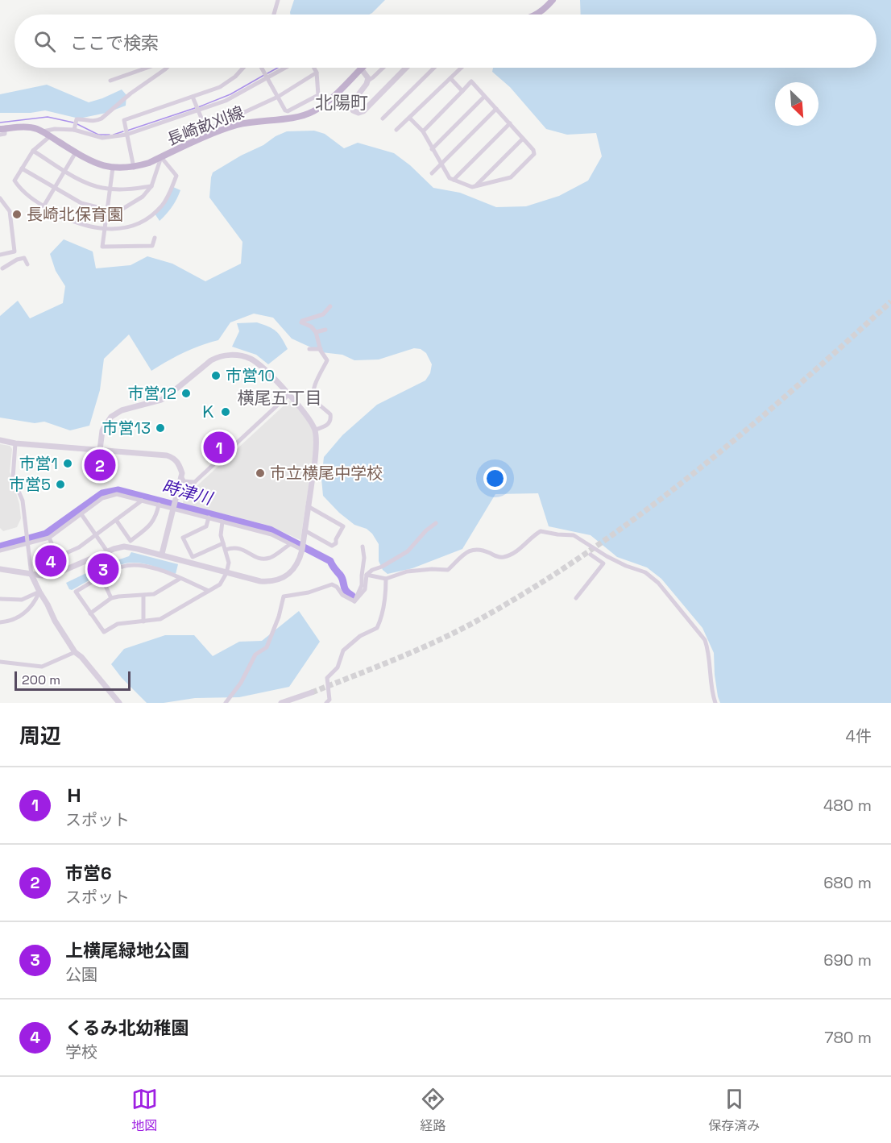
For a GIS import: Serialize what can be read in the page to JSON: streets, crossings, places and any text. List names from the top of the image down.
{
  "streets": {
    "main road": ["長崎畝刈線"]
  },
  "districts": ["北陽町", "横尾五丁目"],
  "water": ["時津川"],
  "places": [
    "長崎北保育園",
    "市営10",
    "市営12",
    "Ｋ",
    "市営13",
    "市営1",
    "市立横尾中学校",
    "市営5"
  ],
  "scale_bar": "200 m",
  "north": "bottom right",
  "page": {
    "search": "ここで検索",
    "pins": [
      "1",
      "2",
      "4",
      "3"
    ],
    "scale": "200 m",
    "heading": ["周辺", "4件"],
    "list": [
      {
        "mark": "1",
        "name": "Ｈ",
        "note": "スポット",
        "value": "480 m"
      },
      {
        "mark": "2",
        "name": "市営6",
        "note": "スポット",
        "value": "680 m"
      },
      {
        "mark": "3",
        "name": "上横尾緑地公園",
        "note": "公園",
        "value": "690 m"
      },
      {
        "mark": "4",
        "name": "くるみ北幼稚園",
        "note": "学校",
        "value": "780 m"
      }
    ],
    "nav": ["地図", "経路", "保存済み"]
  }
}
